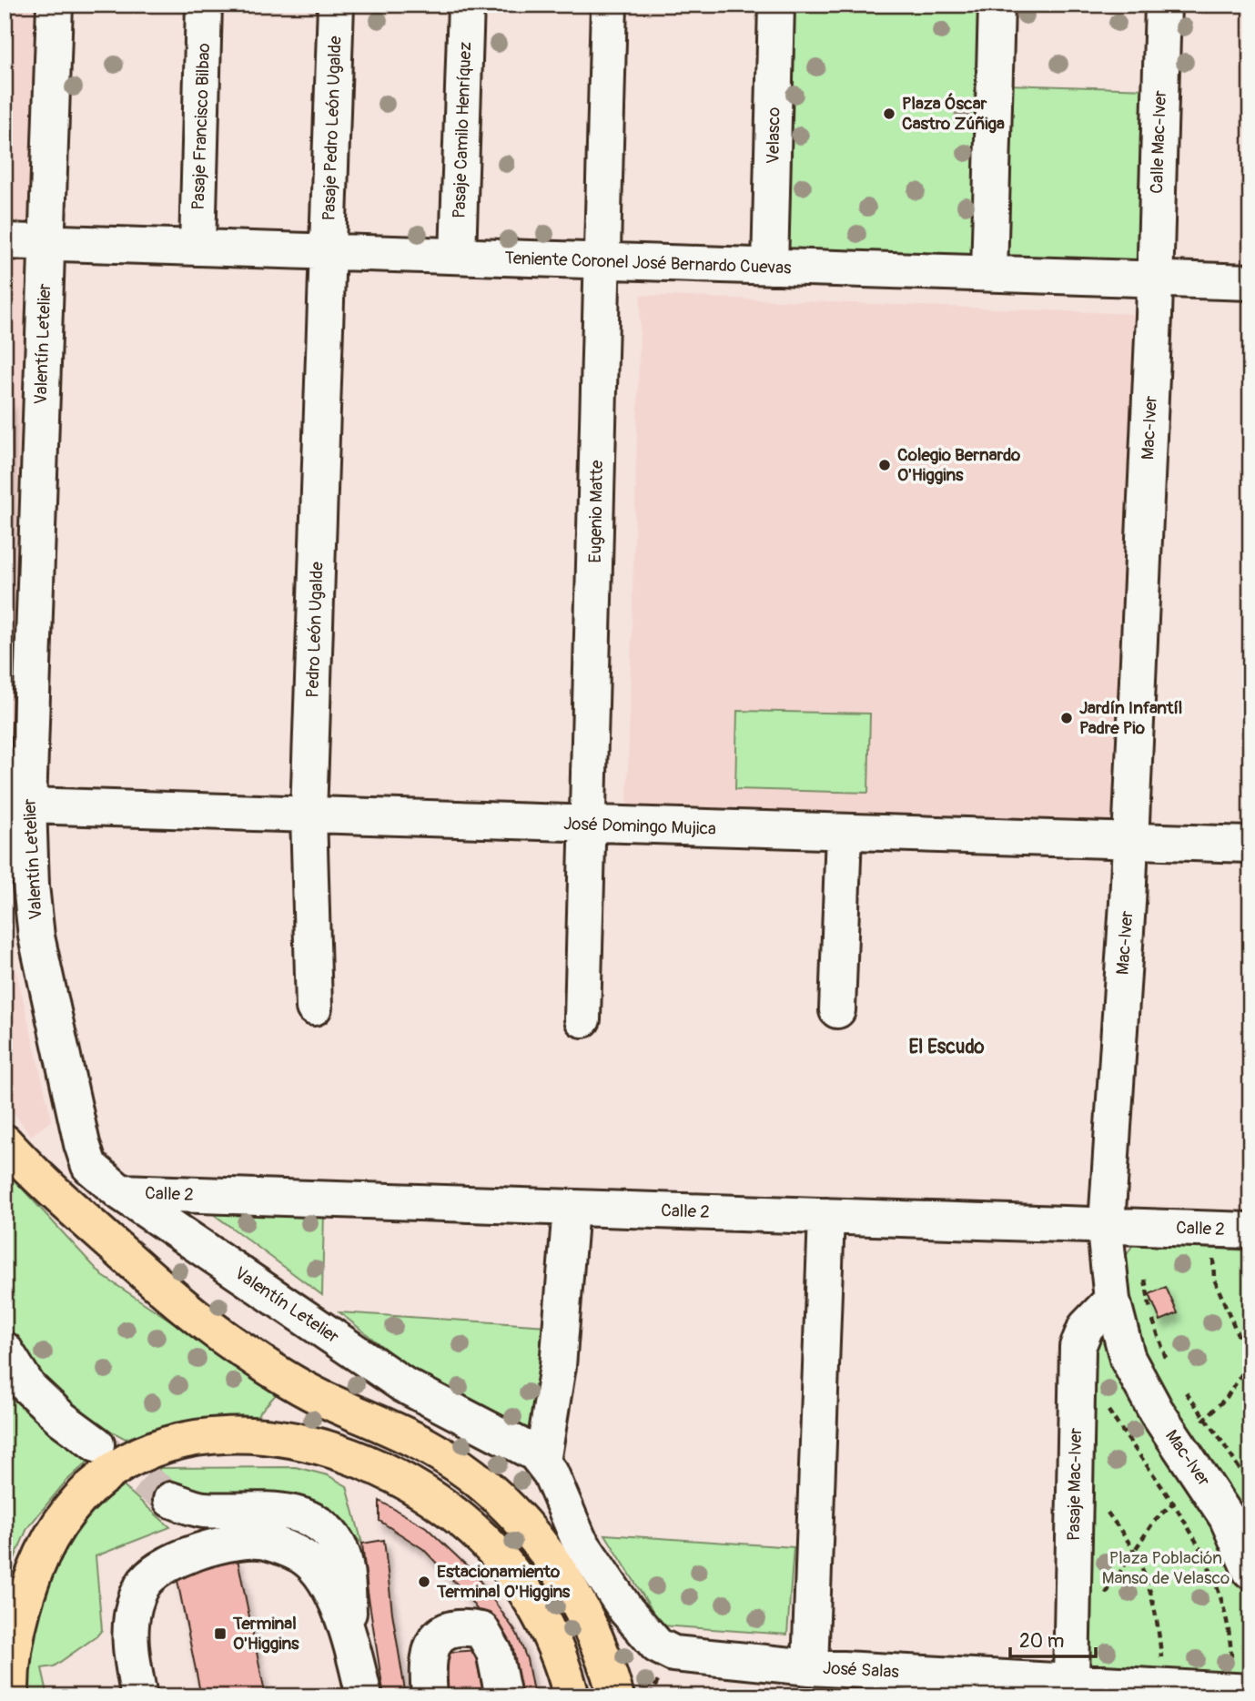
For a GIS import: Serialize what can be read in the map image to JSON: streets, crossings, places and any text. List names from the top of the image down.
{
  "streets": {
    "street": [
      "Pasaje Francisco Bilbao",
      "Pasaje Pedro León Ugalde",
      "Pasaje Camilo Henríquez",
      "Velasco",
      "Calle Mac-Iver",
      "Teniente Coronel José Bernardo Cuevas",
      "Valentín Letelier",
      "Mac-Iver",
      "Eugenio Matte",
      "Pedro León Ugalde",
      "José Domingo Mujica",
      "Calle 2",
      "Pasaje Mac-Iver",
      "José Salas"
    ]
  },
  "crossings": [
    ["Pasaje Francisco Bilbao", "Teniente Coronel José Bernardo Cuevas"],
    ["Pasaje Pedro León Ugalde", "Teniente Coronel José Bernardo Cuevas"],
    ["Pasaje Pedro León Ugalde", "Pedro León Ugalde"],
    ["Pasaje Camilo Henríquez", "Teniente Coronel José Bernardo Cuevas"],
    ["Velasco", "Teniente Coronel José Bernardo Cuevas"],
    ["Calle Mac-Iver", "Teniente Coronel José Bernardo Cuevas"],
    ["Calle Mac-Iver", "Mac-Iver"],
    ["Teniente Coronel José Bernardo Cuevas", "Valentín Letelier"],
    ["Teniente Coronel José Bernardo Cuevas", "Mac-Iver"],
    ["Teniente Coronel José Bernardo Cuevas", "Eugenio Matte"],
    ["Teniente Coronel José Bernardo Cuevas", "Pedro León Ugalde"],
    ["Valentín Letelier", "José Domingo Mujica"],
    ["Valentín Letelier", "Calle 2"],
    ["Valentín Letelier", "José Salas"],
    ["Mac-Iver", "José Domingo Mujica"],
    ["Mac-Iver", "Calle 2"],
    ["Mac-Iver", "Pasaje Mac-Iver"],
    ["Eugenio Matte", "José Domingo Mujica"],
    ["Pedro León Ugalde", "José Domingo Mujica"],
    ["Pasaje Mac-Iver", "José Salas"]
  ],
  "districts": ["El Escudo"],
  "parks": ["Plaza Población Manso de Velasco"],
  "places": {
    "other": [
      "Plaza Óscar Castro Zúñiga",
      "Colegio Bernardo O'Higgins",
      "Jardín Infantíl Padre Pio",
      "Estacionamiento Terminal O'Higgins"
    ],
    "transit": ["Terminal O'Higgins"]
  },
  "scale_bar": "20 m"
}
